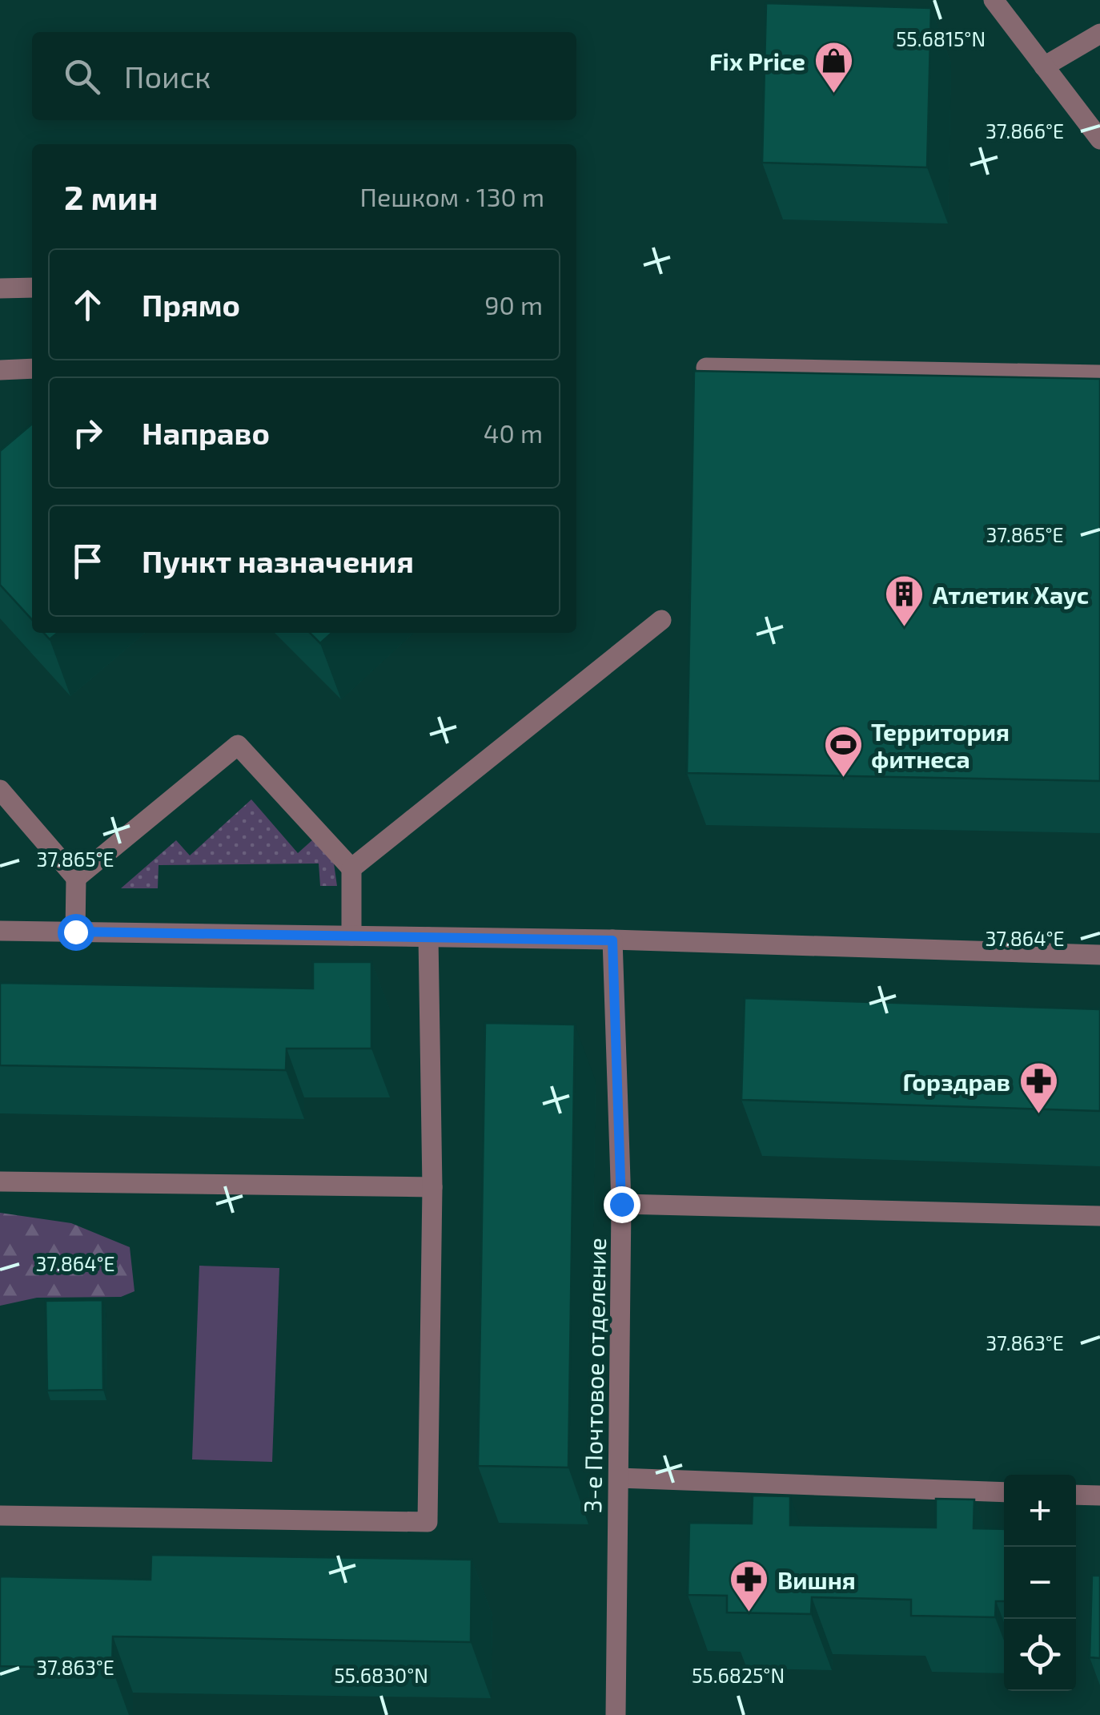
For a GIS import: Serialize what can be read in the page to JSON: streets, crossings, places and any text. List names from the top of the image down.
{
  "streets": {
    "street": ["3-е Почтовое отделение"]
  },
  "places": {
    "shop": ["Fix Price"],
    "building": ["Атлетик Хаус"],
    "sports": ["Территория фитнеса"],
    "pharmacy": ["Горздрав", "Вишня"]
  },
  "page": {
    "search": "Поиск",
    "heading": ["2 мин", "Пешком · 130 m"],
    "list": [
      ["Прямо", "90 m"],
      ["Направо", "40 m"],
      "Пункт назначения"
    ],
    "map_buttons": ["+", "−"]
  },
  "coordinates": [
    "55.6815°N",
    "37.866°E",
    "37.865°E",
    "37.864°E",
    "37.863°E",
    "55.6830°N",
    "55.6825°N"
  ]
}
